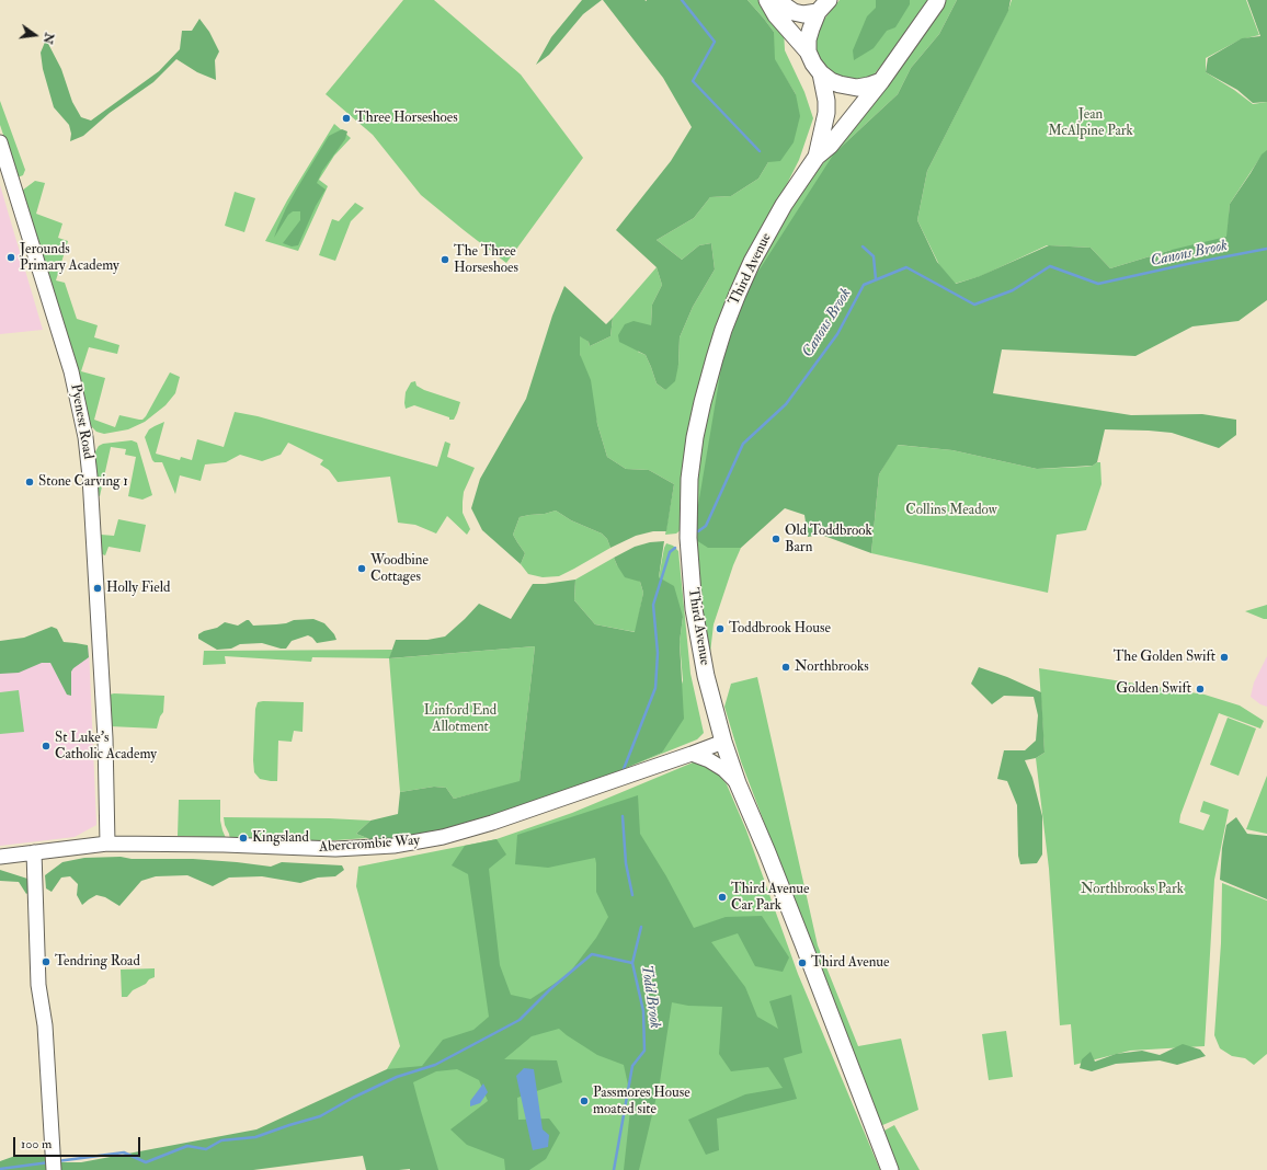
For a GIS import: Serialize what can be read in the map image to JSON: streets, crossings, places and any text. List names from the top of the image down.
{
  "streets": {
    "main road": ["Third Avenue"],
    "street": ["Pyenest Road", "Abercrombie Way"]
  },
  "crossings": [
    ["Third Avenue", "Abercrombie Way"],
    ["Pyenest Road", "Abercrombie Way"]
  ],
  "water": ["Canons Brook", "Todd Brook"],
  "parks": [
    "Jean McAlpine Park",
    "Collins Meadow",
    "Linford End Allotment",
    "Northbrooks Park"
  ],
  "places": [
    "Three Horseshoes",
    "Jerounds Primary Academy",
    "The Three Horseshoes",
    "Stone Carving 1",
    "Old Toddbrook Barn",
    "Woodbine Cottages",
    "Holly Field",
    "Toddbrook House",
    "The Golden Swift",
    "Northbrooks",
    "Golden Swift",
    "St Luke's Catholic Academy",
    "Kingsland",
    "Third Avenue Car Park",
    "Tendring Road",
    "Third Avenue",
    "Passmores House moated site"
  ],
  "scale_bar": "100 m",
  "north": "right"
}
